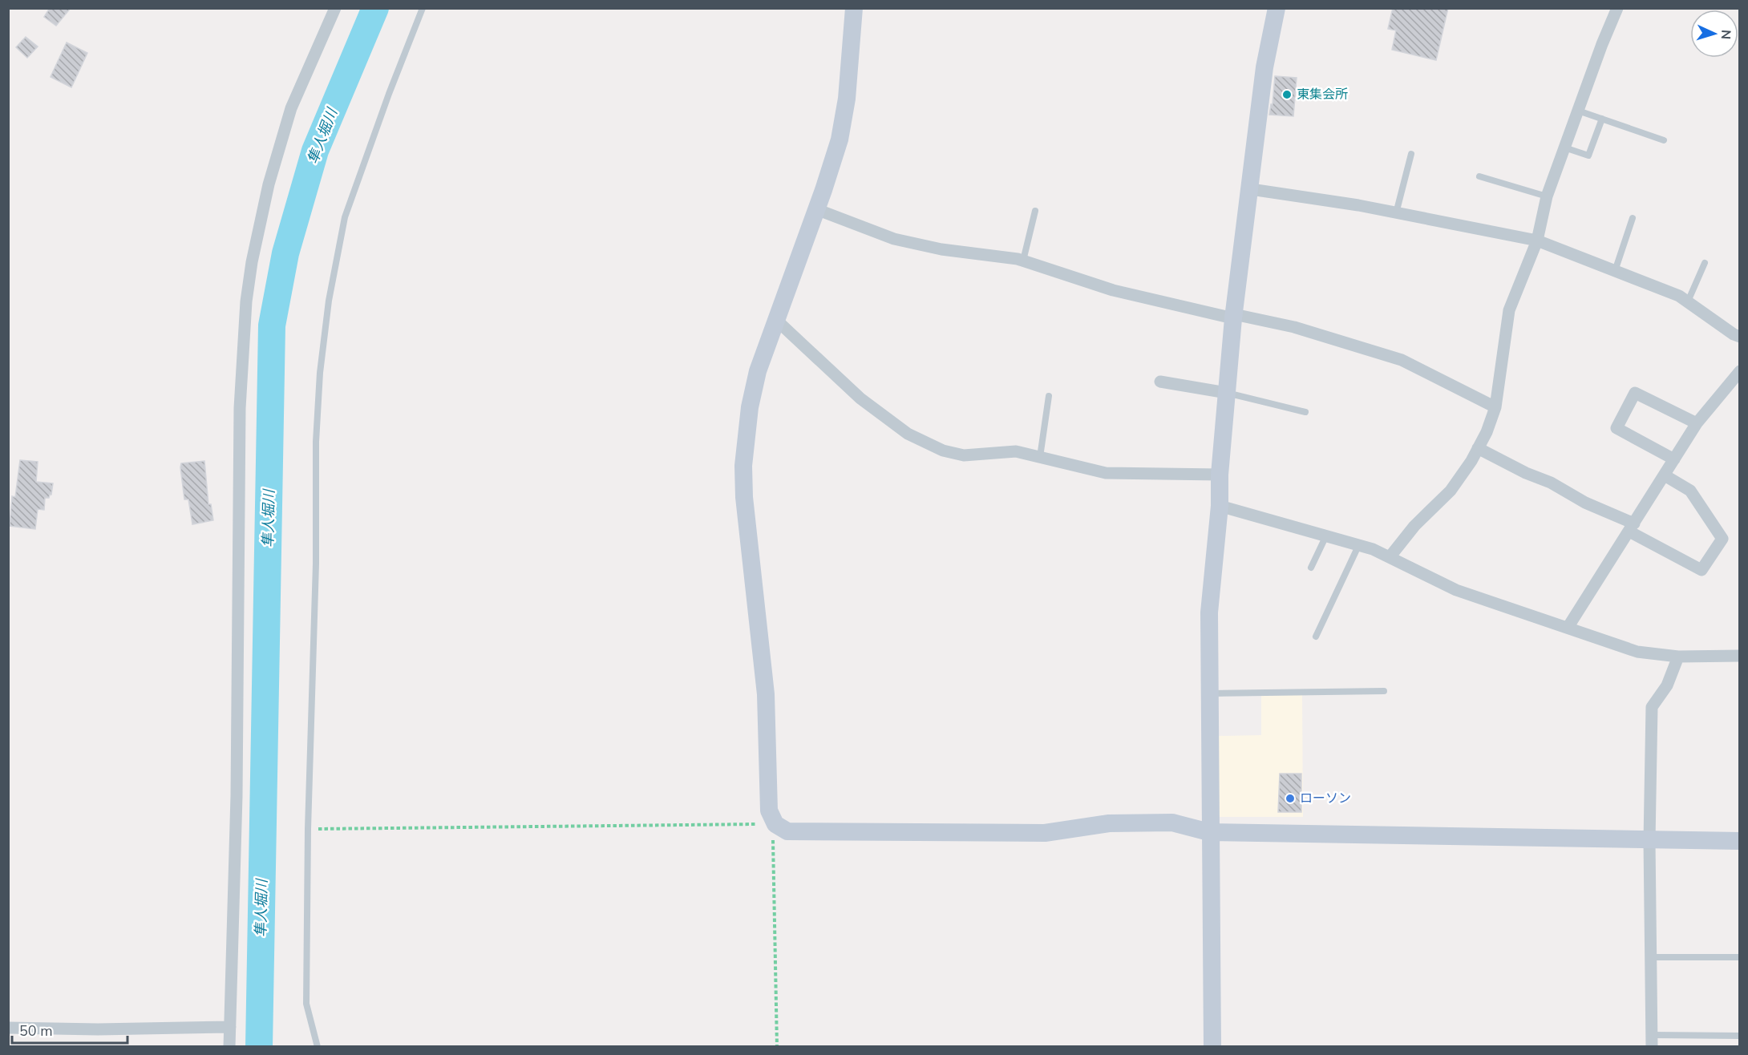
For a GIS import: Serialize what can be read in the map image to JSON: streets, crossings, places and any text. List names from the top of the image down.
{
  "water": ["隼人堀川"],
  "places": ["東集会所", "ローソン"],
  "scale_bar": "50 m",
  "north": "right"
}
